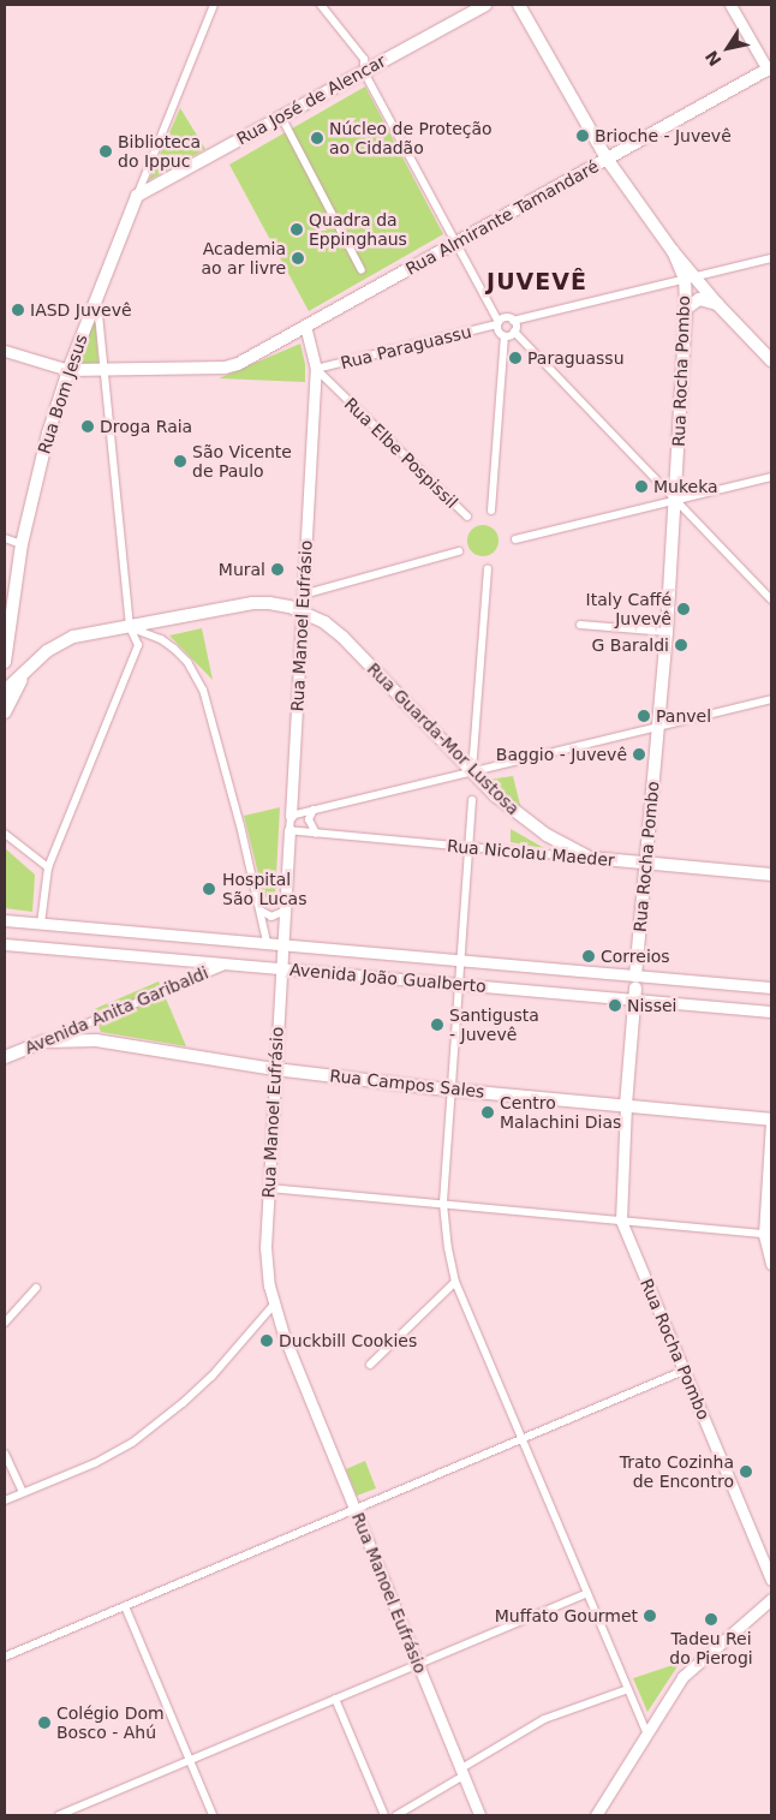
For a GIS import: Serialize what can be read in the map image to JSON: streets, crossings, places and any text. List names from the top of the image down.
{
  "streets": {
    "main road": [
      "Rua José de Alencar",
      "Rua Almirante Tamandaré",
      "Rua Rocha Pombo",
      "Rua Bom Jesus",
      "Rua Guarda-Mor Lustosa",
      "Rua Nicolau Maeder",
      "Avenida Anita Garibaldi",
      "Rua Campos Sales"
    ],
    "street": [
      "Rua Paraguassu",
      "Rua Elbe Pospissil",
      "Rua Manoel Eufrásio",
      "Avenida João Gualberto"
    ]
  },
  "crossings": [
    ["Rua José de Alencar", "Rua Bom Jesus"],
    ["Rua Almirante Tamandaré", "Rua Rocha Pombo"],
    ["Rua Paraguassu", "Rua Elbe Pospissil"],
    ["Rua Paraguassu", "Rua Manoel Eufrásio"],
    ["Rua Rocha Pombo", "Rua Nicolau Maeder"],
    ["Rua Rocha Pombo", "Avenida João Gualberto"],
    ["Rua Rocha Pombo", "Rua Campos Sales"],
    ["Rua Elbe Pospissil", "Rua Manoel Eufrásio"],
    ["Rua Manoel Eufrásio", "Rua Guarda-Mor Lustosa"],
    ["Rua Manoel Eufrásio", "Rua Nicolau Maeder"],
    ["Rua Manoel Eufrásio", "Avenida João Gualberto"],
    ["Rua Manoel Eufrásio", "Rua Campos Sales"],
    ["Rua Guarda-Mor Lustosa", "Rua Nicolau Maeder"],
    ["Avenida João Gualberto", "Avenida Anita Garibaldi"],
    ["Avenida Anita Garibaldi", "Rua Campos Sales"]
  ],
  "districts": ["JUVEVÊ"],
  "places": [
    "Brioche - Juvevê",
    "Núcleo de Proteção ao Cidadão",
    "Biblioteca do Ippuc",
    "Quadra da Eppinghaus",
    "Academia ao ar livre",
    "IASD Juvevê",
    "Paraguassu",
    "Droga Raia",
    "São Vicente de Paulo",
    "Mukeka",
    "Mural",
    "Italy Caffé Juvevê",
    "G Baraldi",
    "Panvel",
    "Baggio - Juvevê",
    "Hospital São Lucas",
    "Correios",
    "Nissei",
    "Santigusta - Juvevê",
    "Centro Malachini Dias",
    "Duckbill Cookies",
    "Trato Cozinha de Encontro",
    "Muffato Gourmet",
    "Tadeu Rei do Pierogi",
    "Colégio Dom Bosco - Ahú"
  ],
  "north": "bottom left"
}
